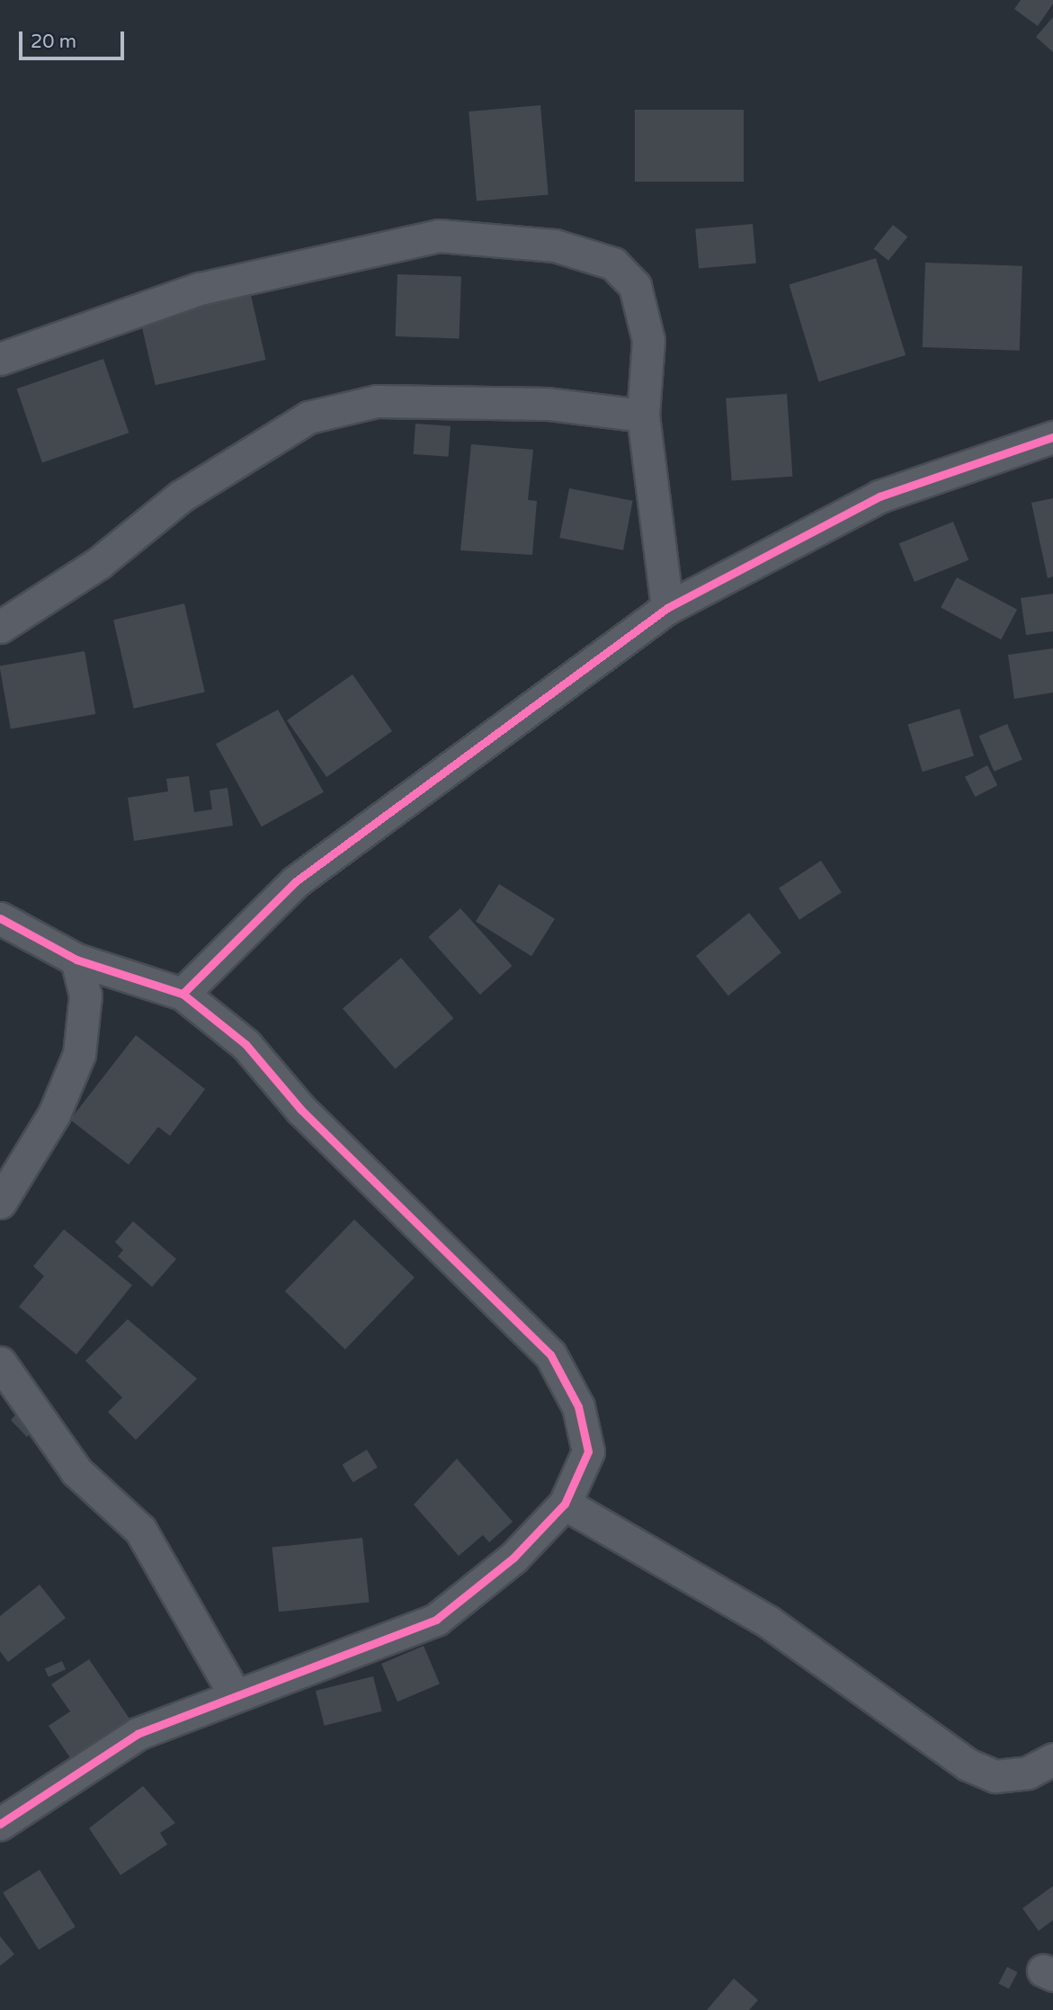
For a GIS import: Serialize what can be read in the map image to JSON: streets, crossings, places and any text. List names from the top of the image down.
{
  "scale_bar": "20 m"
}
